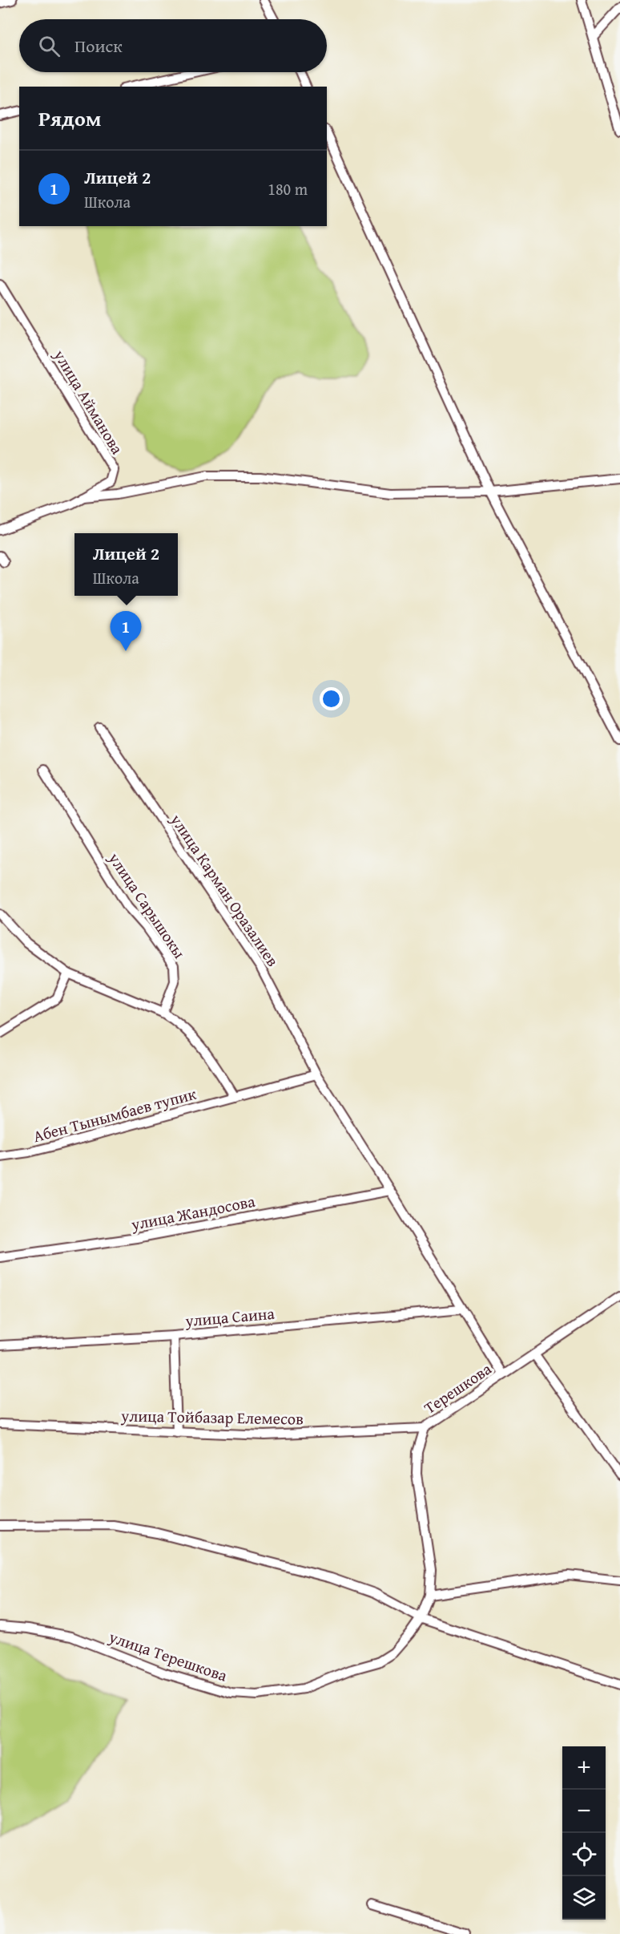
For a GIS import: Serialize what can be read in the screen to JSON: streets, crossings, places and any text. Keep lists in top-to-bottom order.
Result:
{
  "streets": {
    "street": [
      "улица Айманова",
      "улица Карман Оразалиев",
      "улица Сарышокы",
      "Абен Тынымбаев тупик",
      "улица Жандосова",
      "улица Саина",
      "Терешкова",
      "улица Тойбазар Елемесов",
      "улица Терешкова"
    ]
  },
  "crossings": [
    ["улица Карман Оразалиев", "Абен Тынымбаев тупик"],
    ["улица Карман Оразалиев", "улица Жандосова"],
    ["улица Карман Оразалиев", "улица Саина"],
    ["улица Карман Оразалиев", "Терешкова"],
    ["Терешкова", "улица Тойбазар Елемесов"],
    ["Терешкова", "улица Терешкова"]
  ],
  "page": {
    "search": "Поиск",
    "heading": "Рядом",
    "list": [
      {
        "mark": "1",
        "name": "Лицей 2",
        "note": "Школа",
        "value": "180 m"
      }
    ],
    "popup": ["Лицей 2", "Школа"],
    "pins": "1",
    "map_buttons": ["+", "−"]
  }
}
